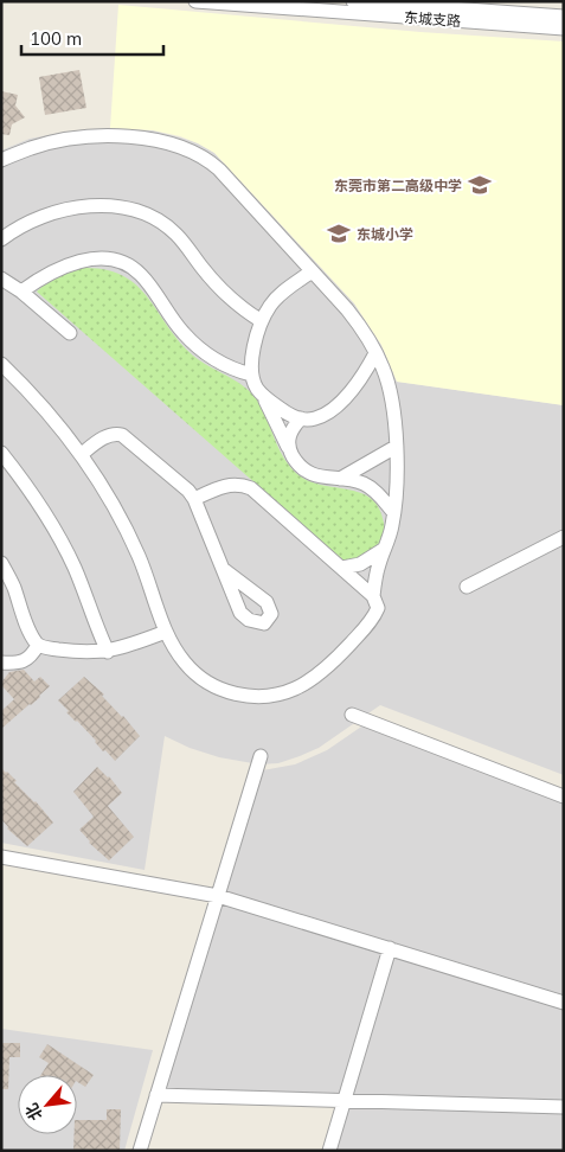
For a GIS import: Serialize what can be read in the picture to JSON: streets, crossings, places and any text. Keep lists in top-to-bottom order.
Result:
{
  "streets": {
    "street": ["东城支路"]
  },
  "places": {
    "school or university": ["东莞市第二高级中学", "东城小学"]
  },
  "scale_bar": "100 m",
  "north": "bottom left"
}
